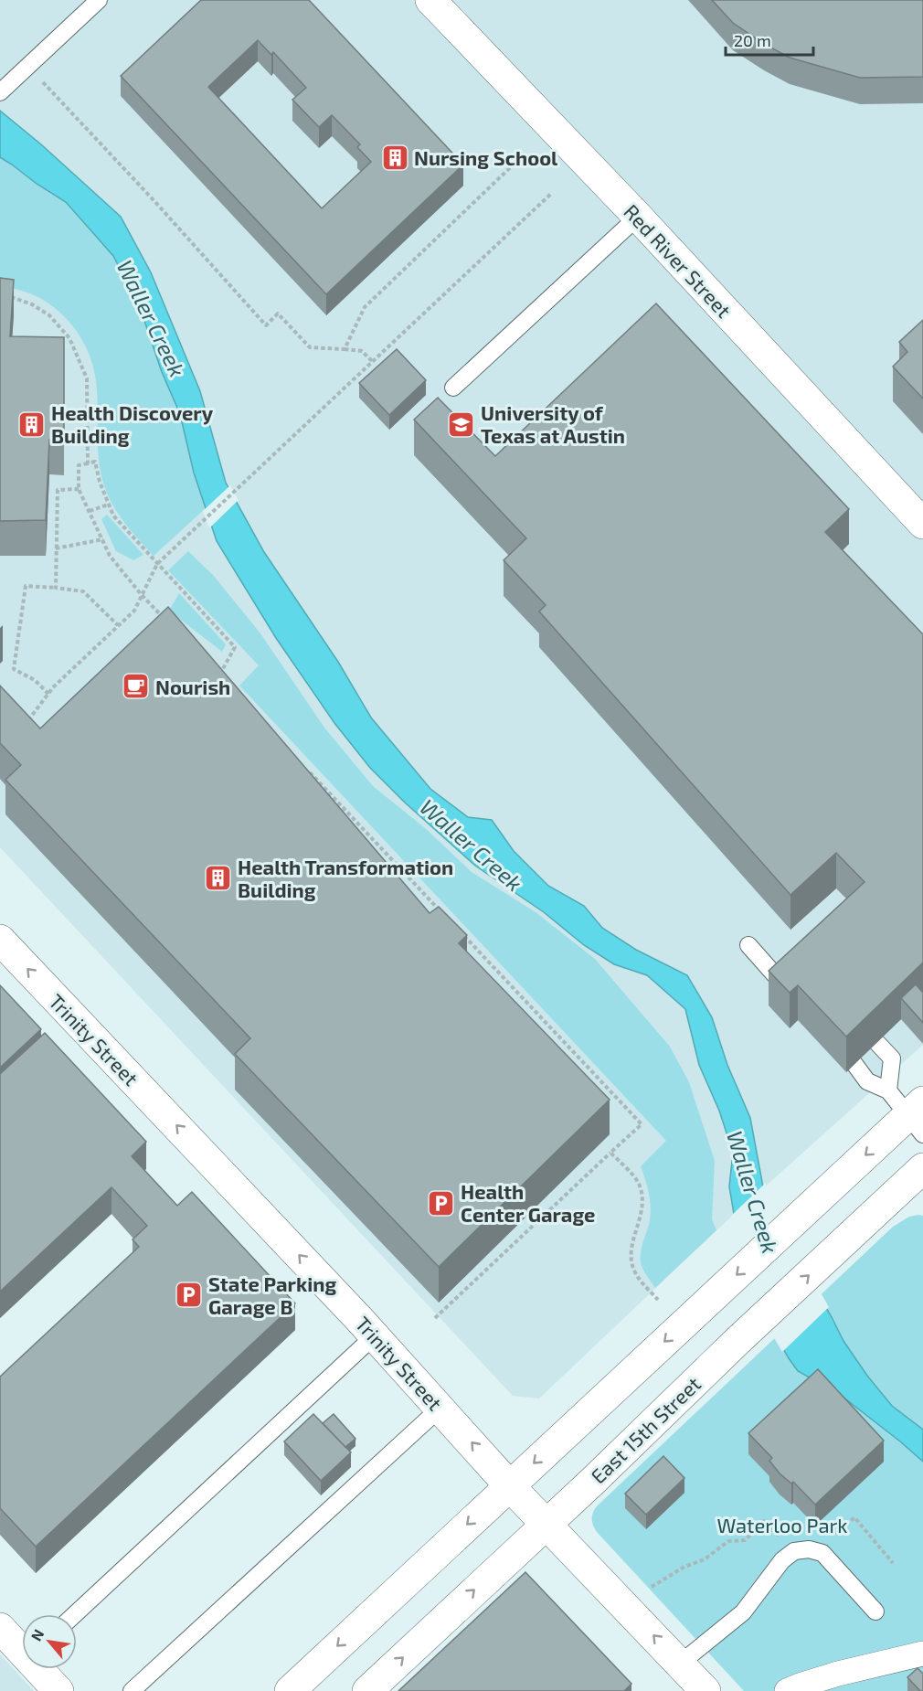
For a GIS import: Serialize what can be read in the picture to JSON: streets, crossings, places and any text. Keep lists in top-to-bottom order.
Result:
{
  "streets": {
    "main road": ["Red River Street", "Trinity Street", "East 15th Street"]
  },
  "crossings": [
    ["Trinity Street", "East 15th Street"]
  ],
  "one_way": ["Trinity Street"],
  "water": ["Waller Creek"],
  "parks": ["Waterloo Park"],
  "places": {
    "building": ["Nursing School", "Health Discovery Building", "Health Transformation Building"],
    "school or university": ["University of Texas at Austin"],
    "cafe": ["Nourish"],
    "parking": ["Health Center Garage", "State Parking Garage B"]
  },
  "scale_bar": "20 m",
  "north": "top left"
}
